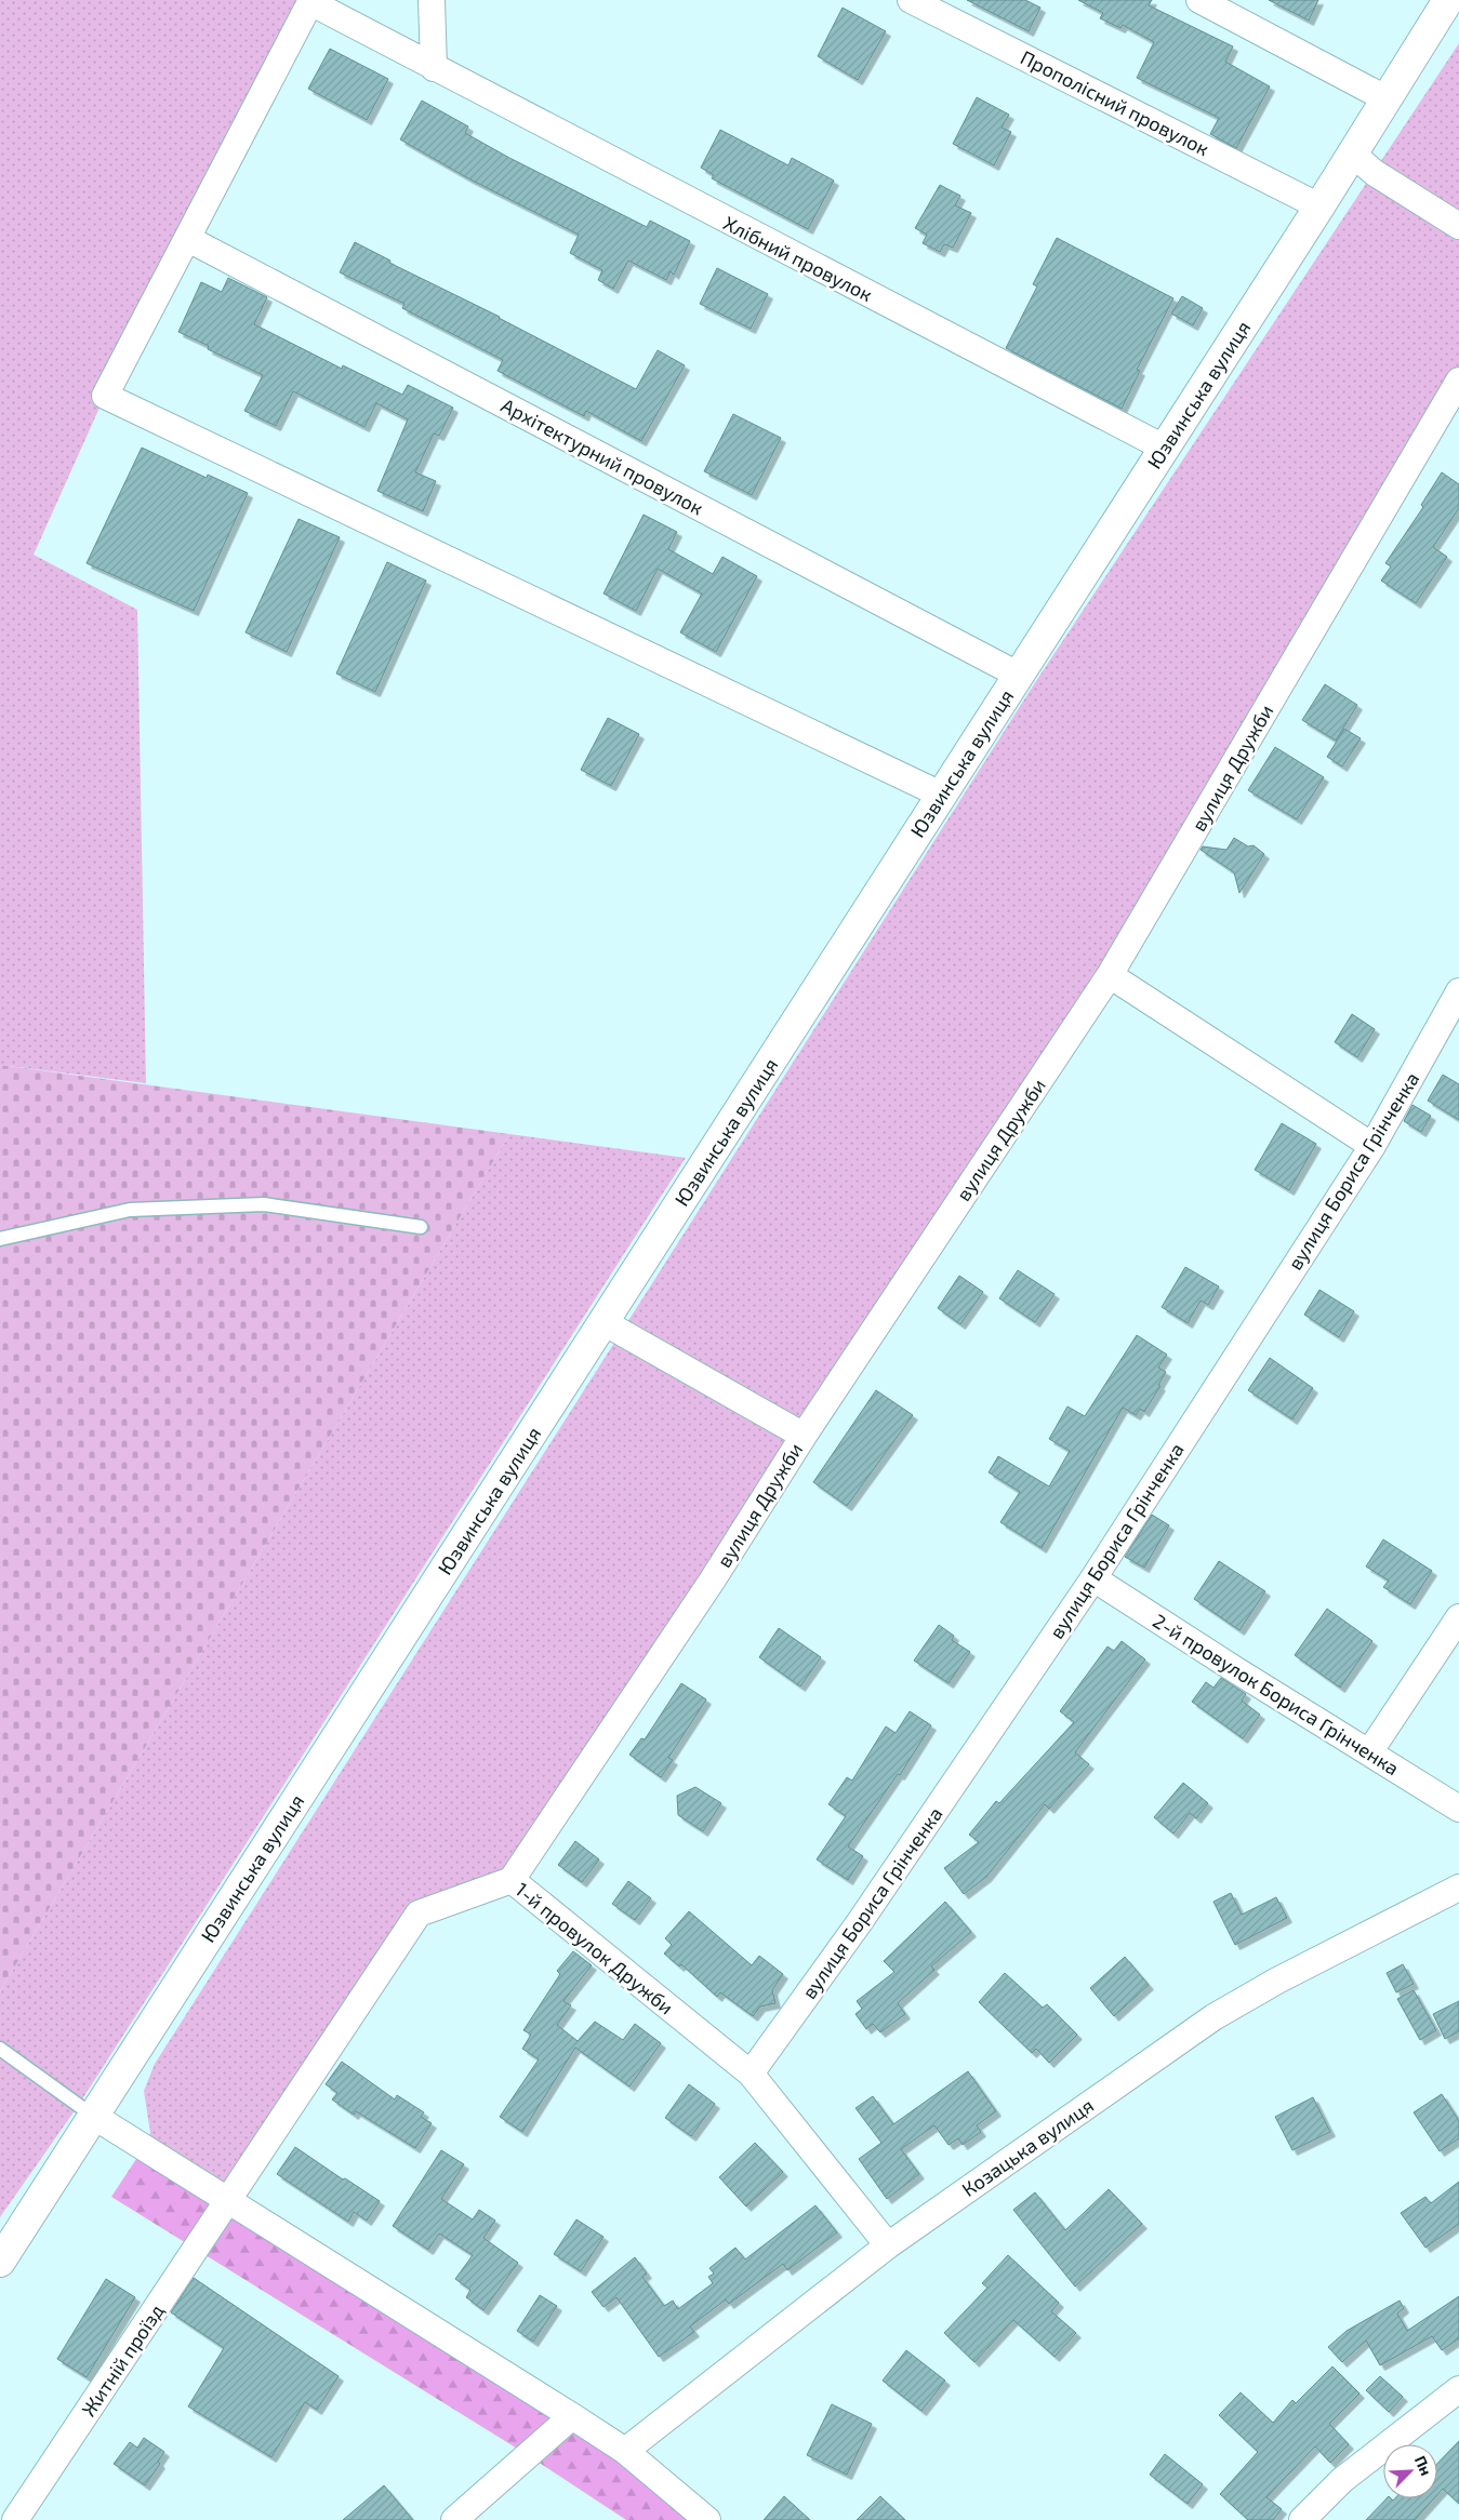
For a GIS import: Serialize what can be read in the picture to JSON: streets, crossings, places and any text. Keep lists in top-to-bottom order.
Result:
{
  "streets": {
    "main road": ["Юзвинська вулиця"],
    "street": [
      "Прополісний провулок",
      "Хлібний провулок",
      "Архітектурний провулок",
      "вулиця Дружби",
      "вулиця Бориса Грінченка",
      "2-й провулок Бориса Грінченка",
      "1-й провулок Дружби",
      "Козацька вулиця",
      "Житній проїзд"
    ]
  },
  "crossings": [
    ["Прополісний провулок", "Юзвинська вулиця"],
    ["Хлібний провулок", "Юзвинська вулиця"],
    ["Хлібний провулок", "Архітектурний провулок"],
    ["Юзвинська вулиця", "Архітектурний провулок"],
    ["вулиця Дружби", "1-й провулок Дружби"],
    ["вулиця Бориса Грінченка", "2-й провулок Бориса Грінченка"],
    ["вулиця Бориса Грінченка", "1-й провулок Дружби"],
    ["1-й провулок Дружби", "Козацька вулиця"],
    ["1-й провулок Дружби", "Житній проїзд"]
  ],
  "north": "top right"
}
